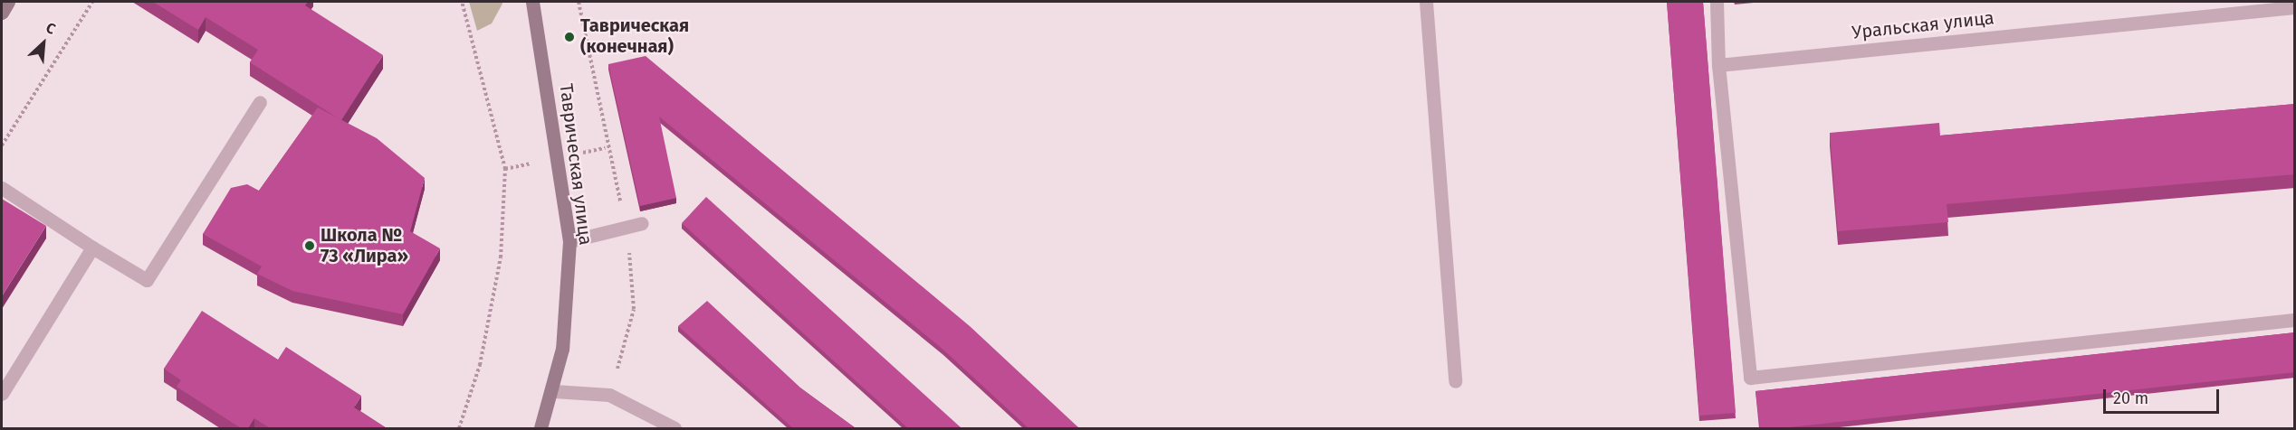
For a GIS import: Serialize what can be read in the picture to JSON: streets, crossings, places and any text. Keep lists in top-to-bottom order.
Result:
{
  "streets": {
    "street": ["Уральская улица", "Таврическая улица"]
  },
  "places": ["Таврическая (конечная)", "Школа № 73 «Лира»"],
  "scale_bar": "20 m",
  "north": "top right"
}
